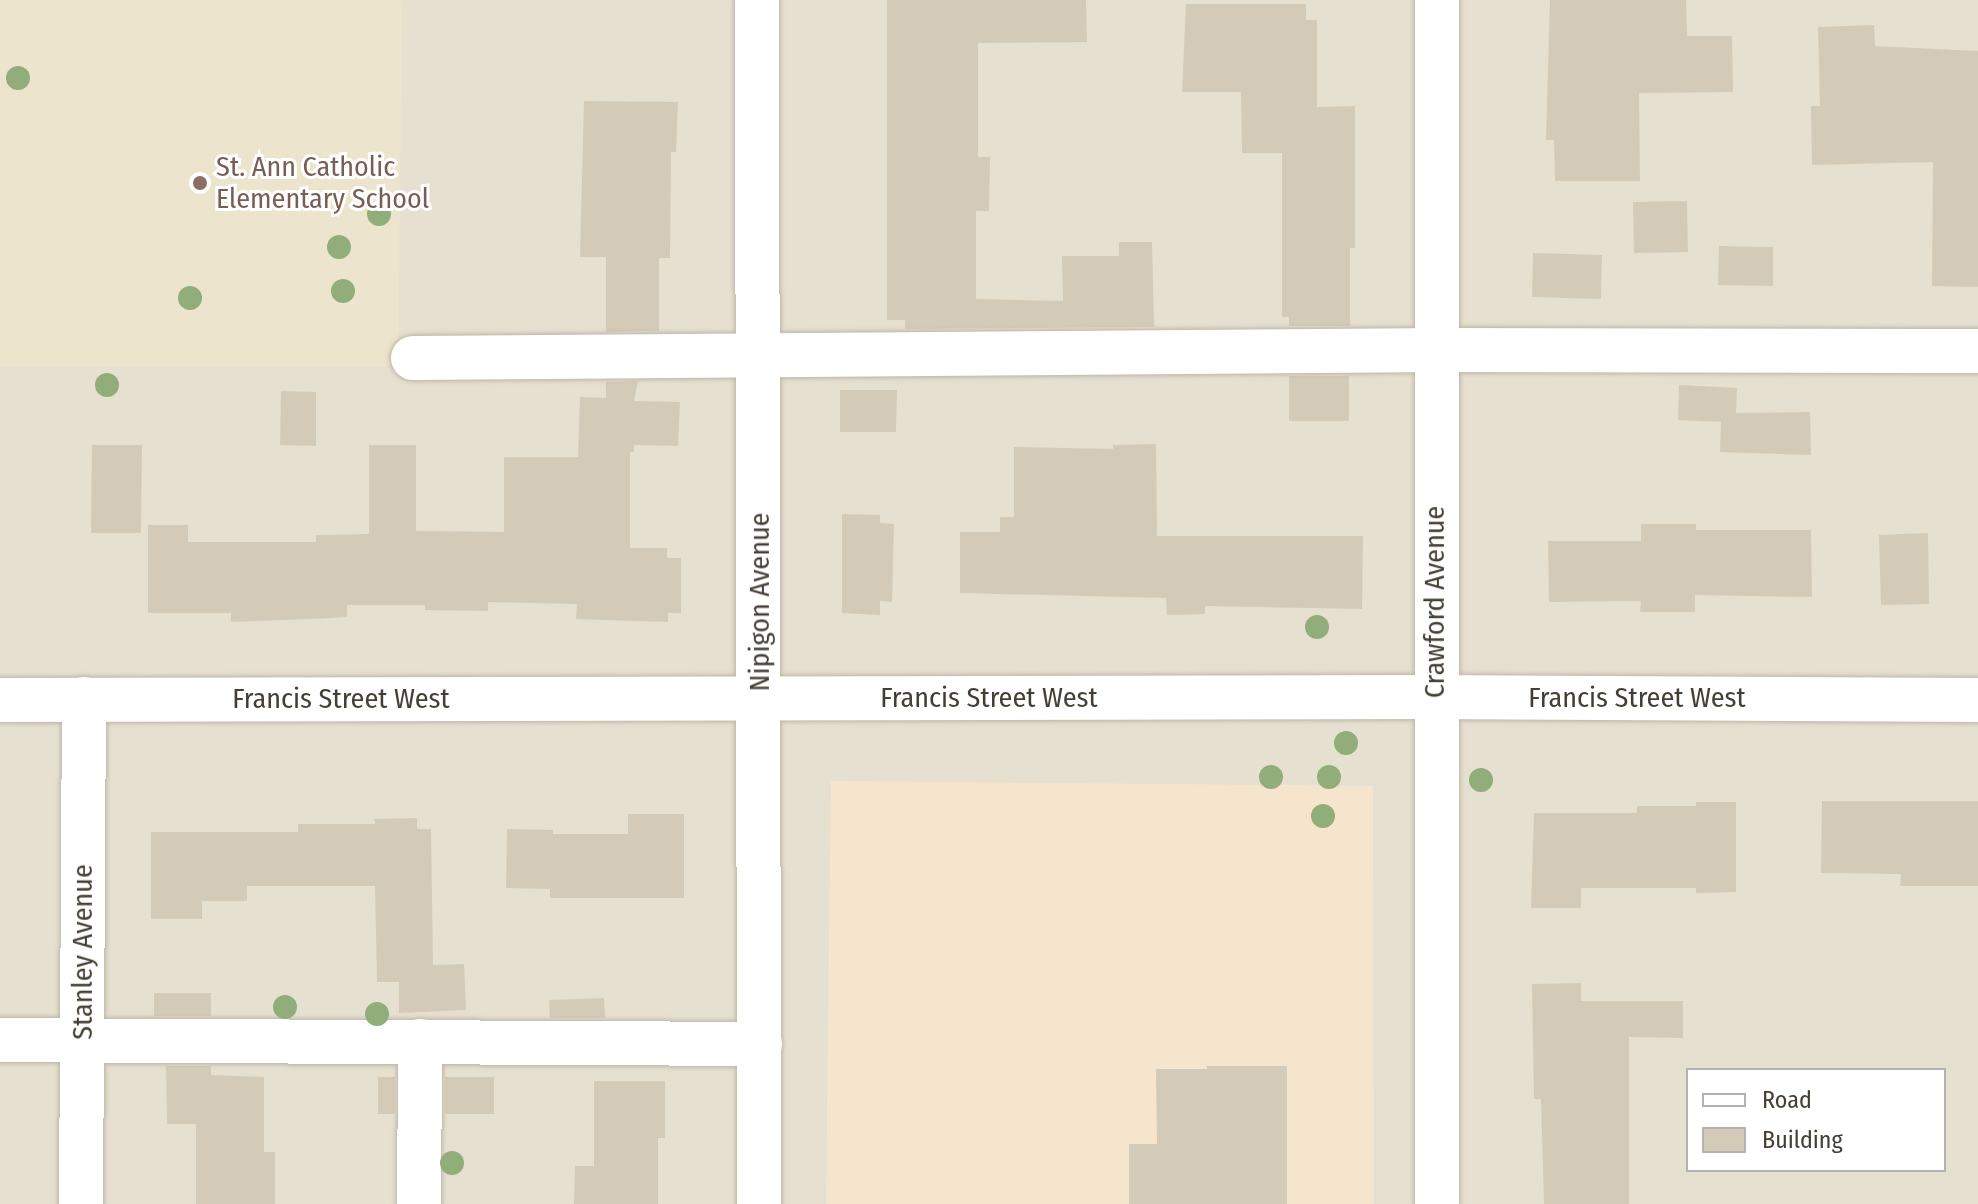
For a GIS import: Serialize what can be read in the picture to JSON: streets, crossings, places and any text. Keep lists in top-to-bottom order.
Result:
{
  "streets": {
    "street": [
      "Nipigon Avenue",
      "Crawford Avenue",
      "Francis Street West",
      "Stanley Avenue"
    ]
  },
  "crossings": [
    ["Nipigon Avenue", "Francis Street West"],
    ["Crawford Avenue", "Francis Street West"],
    ["Francis Street West", "Stanley Avenue"]
  ],
  "places": ["St. Ann Catholic Elementary School"],
  "legend": ["Road", "Building"]
}
